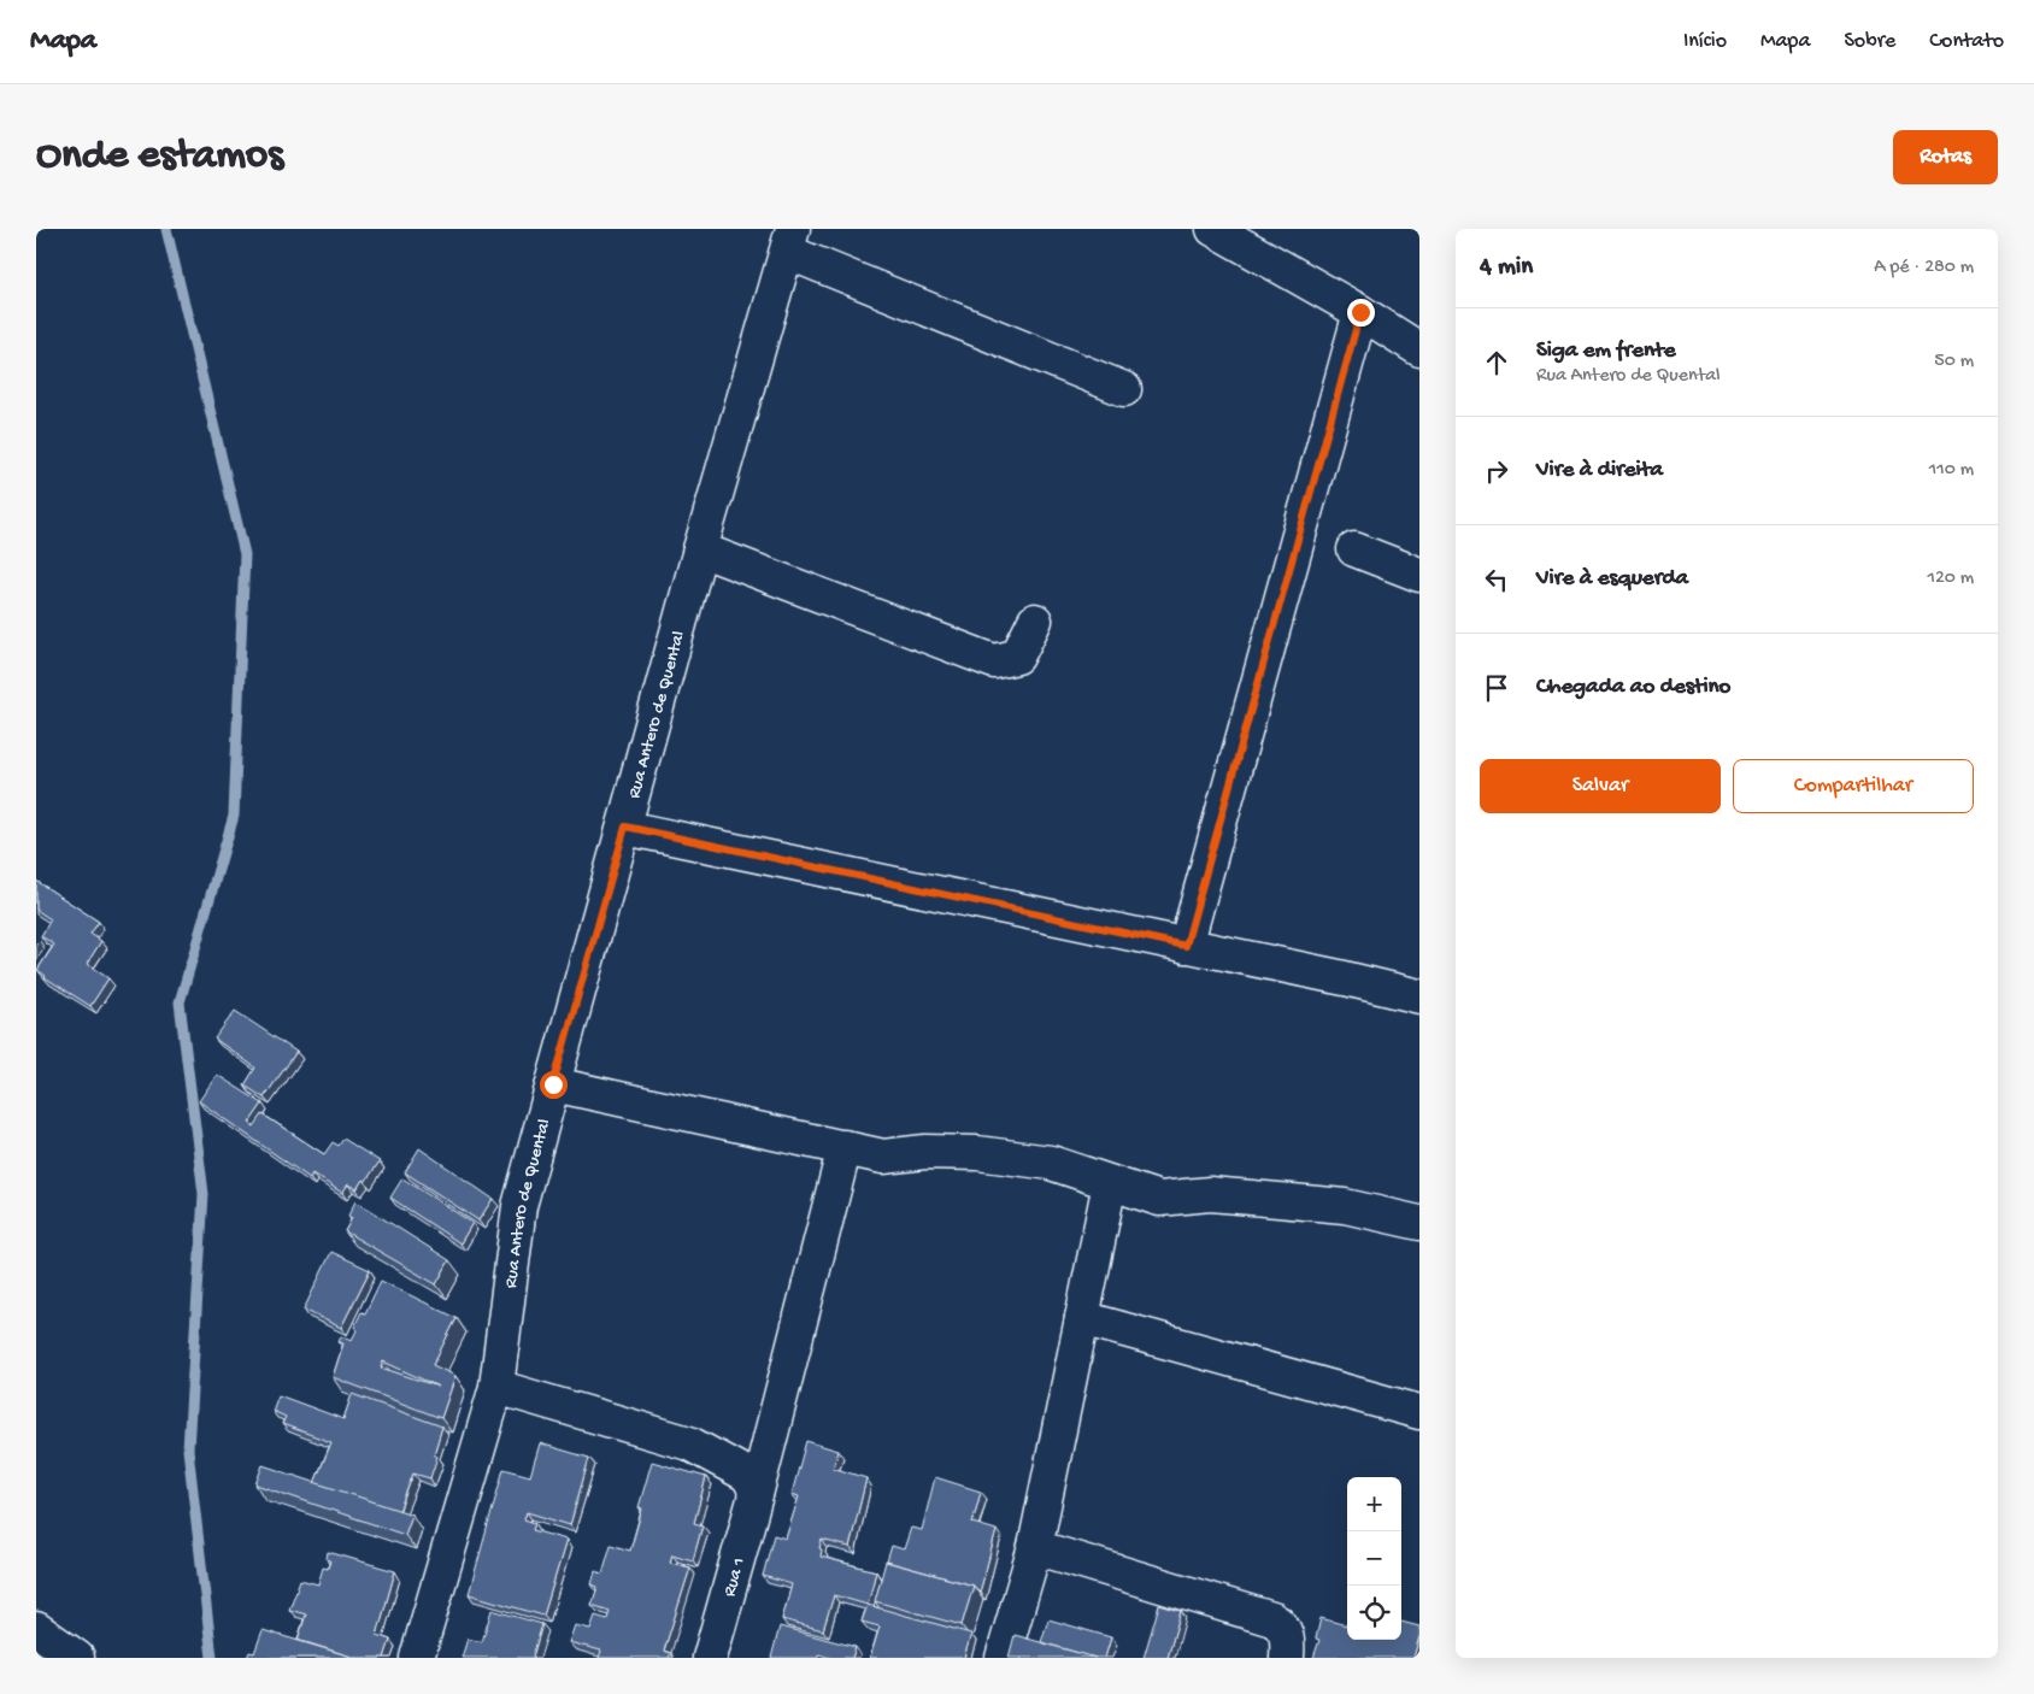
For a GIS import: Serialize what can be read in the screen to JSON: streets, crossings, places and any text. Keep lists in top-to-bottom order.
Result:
{
  "streets": {
    "street": ["Rua Antero de Quental", "Rua 1"]
  },
  "page": {
    "header": "Mapa",
    "nav": [
      "Início",
      "Mapa",
      "Sobre",
      "Contato"
    ],
    "buttons": [
      "Rotas",
      ["Salvar", "Compartilhar"]
    ],
    "title": "Onde estamos",
    "heading": ["4 min", "A pé · 280 m"],
    "list": [
      ["Siga em frente", "Rua Antero de Quental", "50 m"],
      ["Vire à direita", "110 m"],
      ["Vire à esquerda", "120 m"],
      "Chegada ao destino"
    ],
    "map_buttons": ["+", "−"]
  }
}
